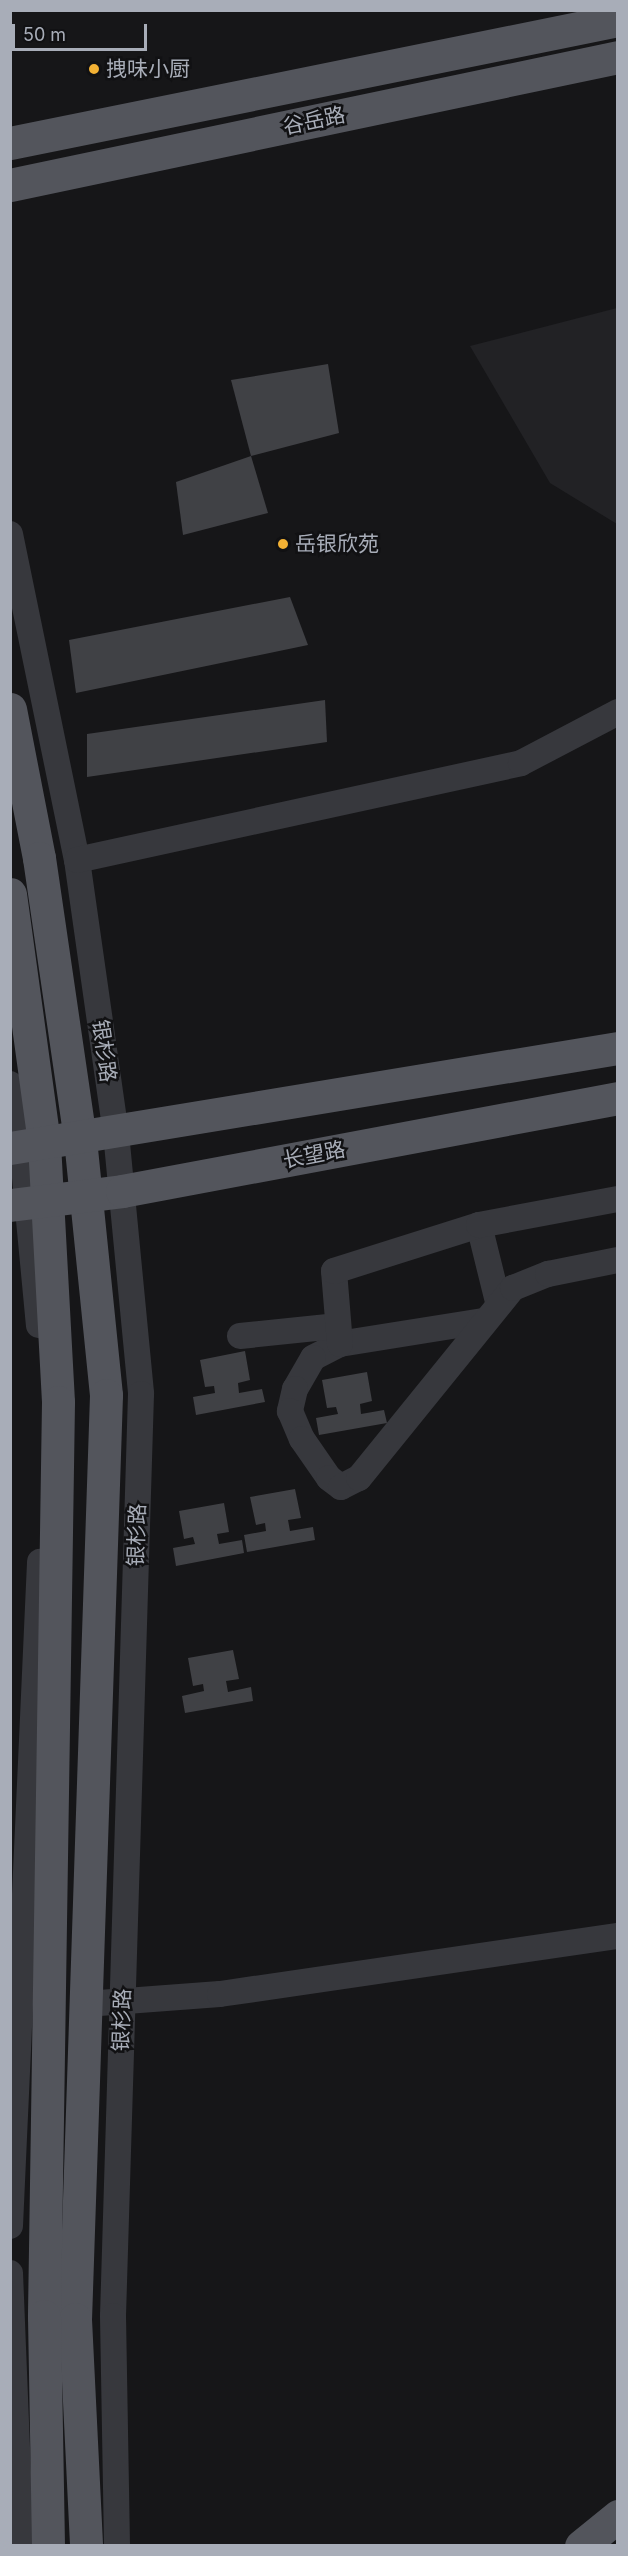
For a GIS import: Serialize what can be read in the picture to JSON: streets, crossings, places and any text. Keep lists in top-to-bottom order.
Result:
{
  "streets": {
    "main road": ["谷岳路", "银杉路", "长望路"]
  },
  "crossings": [
    ["银杉路", "长望路"]
  ],
  "places": ["拽味小厨", "岳银欣苑"],
  "scale_bar": "50 m"
}
